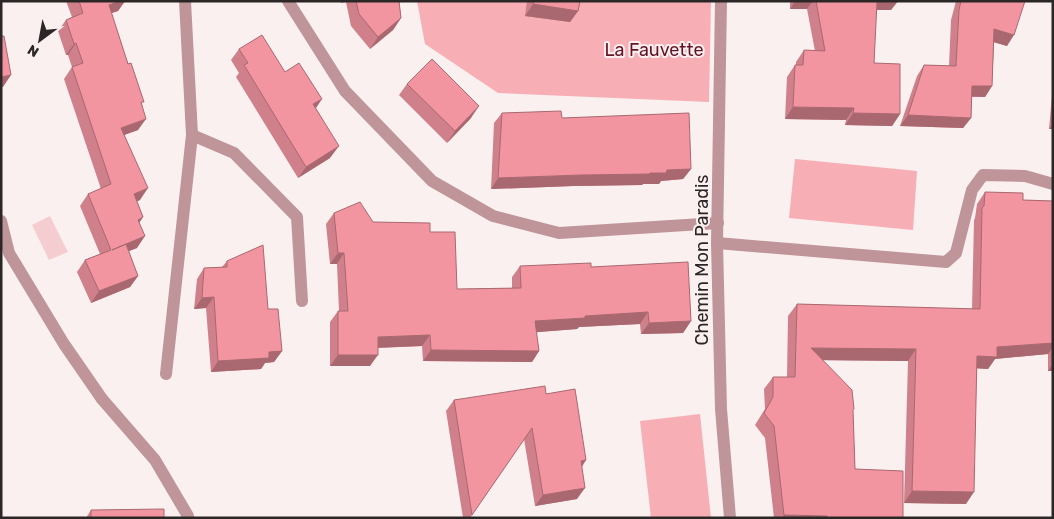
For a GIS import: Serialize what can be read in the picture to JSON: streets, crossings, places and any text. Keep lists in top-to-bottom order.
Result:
{
  "streets": {
    "street": ["Chemin Mon Paradis"]
  },
  "parks": ["La Fauvette"],
  "north": "bottom left"
}
